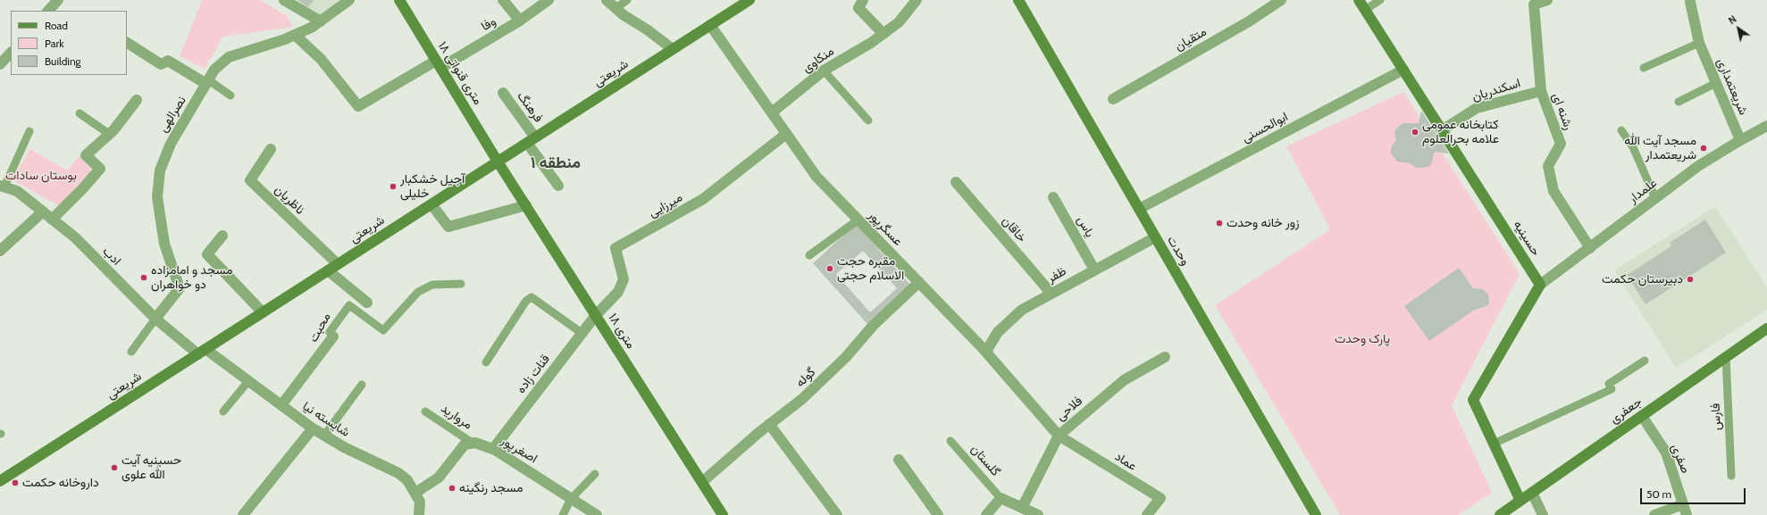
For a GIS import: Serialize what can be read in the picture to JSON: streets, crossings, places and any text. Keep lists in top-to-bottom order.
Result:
{
  "streets": {
    "street": [
      "وفا",
      "متقیان",
      "منکاوی",
      "۱۸ متری قنواتی",
      "شریعتی",
      "شریعتمداری",
      "اسکندریان",
      "فرهنگ",
      "رشنه ای",
      "نصرالهی",
      "ابوالحسنی",
      "علمدار",
      "ناظریان",
      "میرزایی",
      "یاس",
      "عسگرپور",
      "خاقان",
      "حسینیه",
      "وحدت",
      "ادب",
      "ظفر",
      "محبت",
      "۱۸ متری",
      "قنات زاده",
      "گوله",
      "فلاحی",
      "جعفری",
      "شایسته نیا",
      "اصغرپور",
      "صفری",
      "عماد"
    ],
    "lane": ["مروارید", "فارس", "گلستان"]
  },
  "crossings": [
    ["وفا", "۱۸ متری قنواتی"],
    ["وفا", "نصرالهی"],
    ["منکاوی", "عسگرپور"],
    ["۱۸ متری قنواتی", "شریعتی"],
    ["۱۸ متری قنواتی", "۱۸ متری"],
    ["شریعتی", "فرهنگ"],
    ["شریعتی", "ناظریان"],
    ["شریعتی", "عسگرپور"],
    ["شریعتی", "ادب"],
    ["شریعتی", "۱۸ متری"],
    ["شریعتی", "شایسته نیا"],
    ["شریعتمداری", "علمدار"],
    ["اسکندریان", "رشنه ای"],
    ["اسکندریان", "حسینیه"],
    ["رشنه ای", "علمدار"],
    ["نصرالهی", "ادب"],
    ["ابوالحسنی", "حسینیه"],
    ["ابوالحسنی", "وحدت"],
    ["علمدار", "حسینیه"],
    ["میرزایی", "عسگرپور"],
    ["میرزایی", "۱۸ متری"],
    ["میرزایی", "قنات زاده"],
    ["یاس", "ظفر"],
    ["عسگرپور", "ظفر"],
    ["عسگرپور", "گوله"],
    ["عسگرپور", "فلاحی"],
    ["عسگرپور", "عماد"],
    ["خاقان", "ظفر"],
    ["وحدت", "ظفر"],
    ["ادب", "شایسته نیا"],
    ["محبت", "شایسته نیا"],
    ["۱۸ متری", "قنات زاده"],
    ["۱۸ متری", "گوله"],
    ["قنات زاده", "اصغرپور"],
    ["فلاحی", "عماد"],
    ["جعفری", "فارس"],
    ["جعفری", "صفری"],
    ["مروارید", "اصغرپور"]
  ],
  "districts": ["منطقه ۱"],
  "parks": ["بوستان سادات", "پارک وحدت"],
  "places": [
    "کتابخانه عمومی علامه بحرالعلوم",
    "مسجد آیت الله شریعتمدار",
    "آجیل خشکبار خلیلی",
    "زور خانه وحدت",
    "مقبره حجت الاسلام حجتی",
    "مسجد و امامزاده دو خواهران",
    "دبیرستان حکمت",
    "حسینیه آیت الله علوی",
    "داروخانه حکمت",
    "مسجد رنگینه"
  ],
  "legend": ["Road", "Park", "Building"],
  "scale_bar": "50 m",
  "north": "top left"
}
